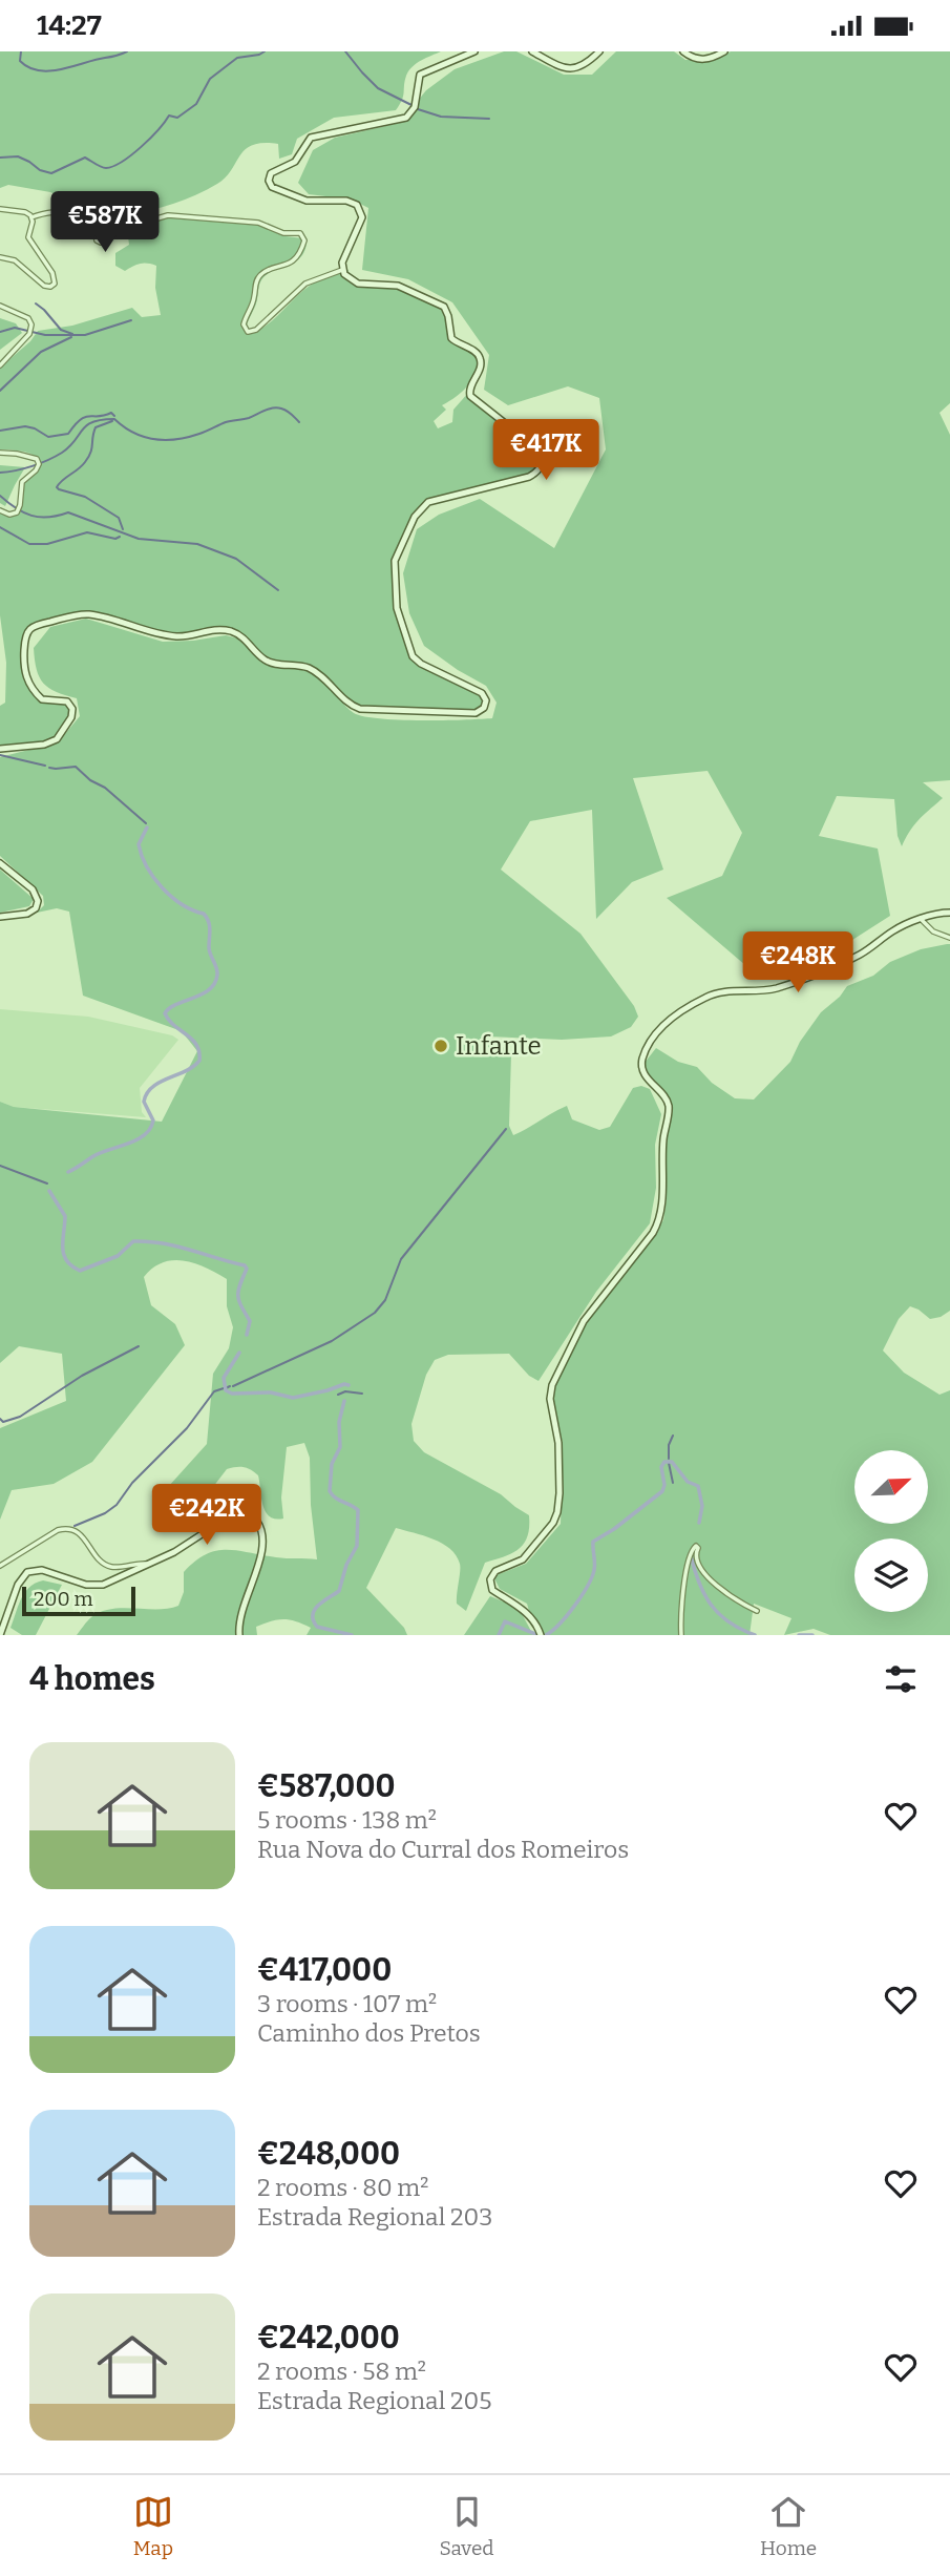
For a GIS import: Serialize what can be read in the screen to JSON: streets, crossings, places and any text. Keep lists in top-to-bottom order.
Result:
{
  "places": ["Infante"],
  "scale_bar": "200 m",
  "north": "top right",
  "page": {
    "status": "14:27",
    "price": [
      "€587K",
      "€417K",
      "€248K",
      "€242K"
    ],
    "scale": "200 m",
    "heading": "4 homes",
    "list": [
      {
        "name": "€587,000",
        "note": "5 rooms · 138 m² · Rua Nova do Curral dos Romeiros"
      },
      {
        "name": "€417,000",
        "note": "3 rooms · 107 m² · Caminho dos Pretos"
      },
      {
        "name": "€248,000",
        "note": "2 rooms · 80 m² · Estrada Regional 203"
      },
      {
        "name": "€242,000",
        "note": "2 rooms · 58 m² · Estrada Regional 205"
      }
    ],
    "tabs": ["Map", "Saved", "Home"]
  }
}
